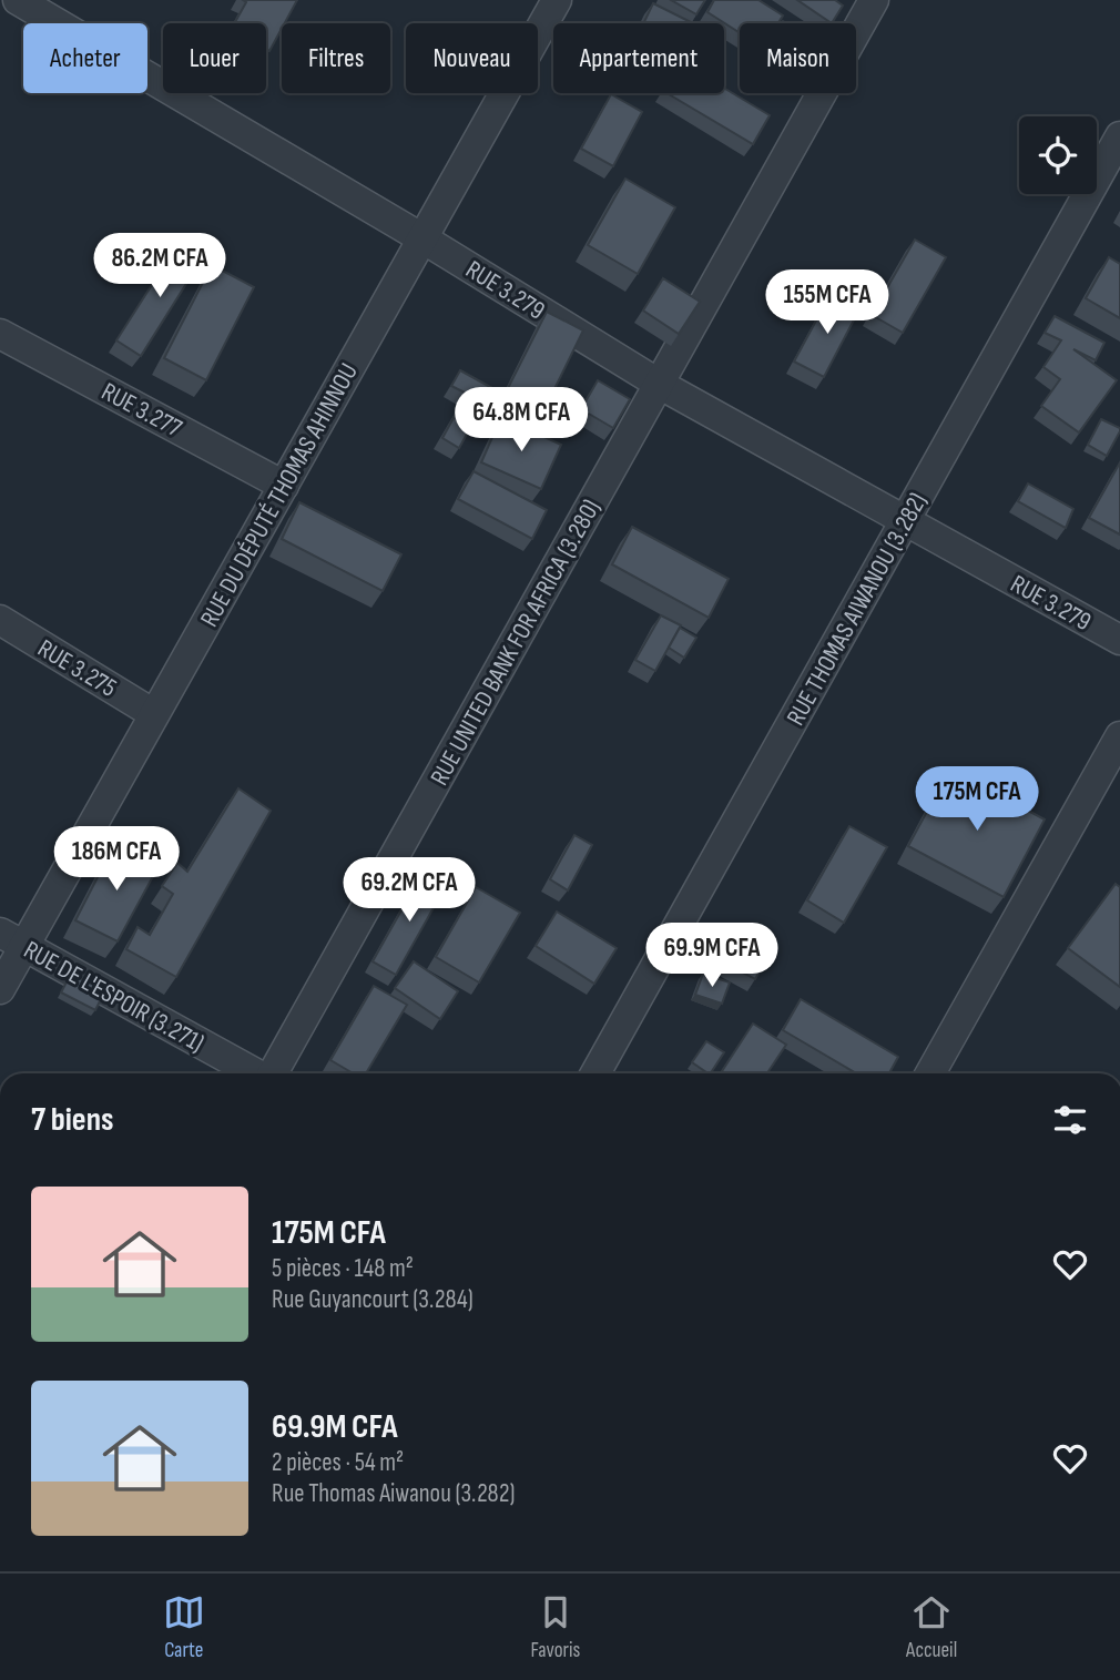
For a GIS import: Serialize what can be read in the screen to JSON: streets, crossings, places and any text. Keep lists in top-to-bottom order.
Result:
{
  "streets": {
    "street": [
      "RUE 3.279",
      "RUE 3.277",
      "RUE DU DÉPUTÉ THOMAS AHINNOU",
      "RUE THOMAS AIWANOU (3.282)",
      "RUE UNITED BANK FOR AFRICA (3.280)",
      "RUE 3.275",
      "RUE DE L'ESPOIR (3.271)"
    ]
  },
  "crossings": [
    ["RUE 3.279", "RUE DU DÉPUTÉ THOMAS AHINNOU"],
    ["RUE 3.279", "RUE THOMAS AIWANOU (3.282)"],
    ["RUE 3.279", "RUE UNITED BANK FOR AFRICA (3.280)"],
    ["RUE 3.277", "RUE DU DÉPUTÉ THOMAS AHINNOU"],
    ["RUE DU DÉPUTÉ THOMAS AHINNOU", "RUE 3.275"],
    ["RUE DU DÉPUTÉ THOMAS AHINNOU", "RUE DE L'ESPOIR (3.271)"]
  ],
  "page": {
    "chip": [
      "Acheter",
      "Louer",
      "Filtres",
      "Nouveau",
      "Appartement",
      "Maison"
    ],
    "price": [
      "86.2M CFA",
      "155M CFA",
      "64.8M CFA",
      "175M CFA",
      "186M CFA",
      "69.2M CFA",
      "69.9M CFA"
    ],
    "heading": "7 biens",
    "list": [
      {
        "name": "175M CFA",
        "note": "5 pièces · 148 m² · Rue Guyancourt (3.284)"
      },
      {
        "name": "69.9M CFA",
        "note": "2 pièces · 54 m² · Rue Thomas Aiwanou (3.282)"
      }
    ],
    "tabs": ["Carte", "Favoris", "Accueil"]
  }
}
